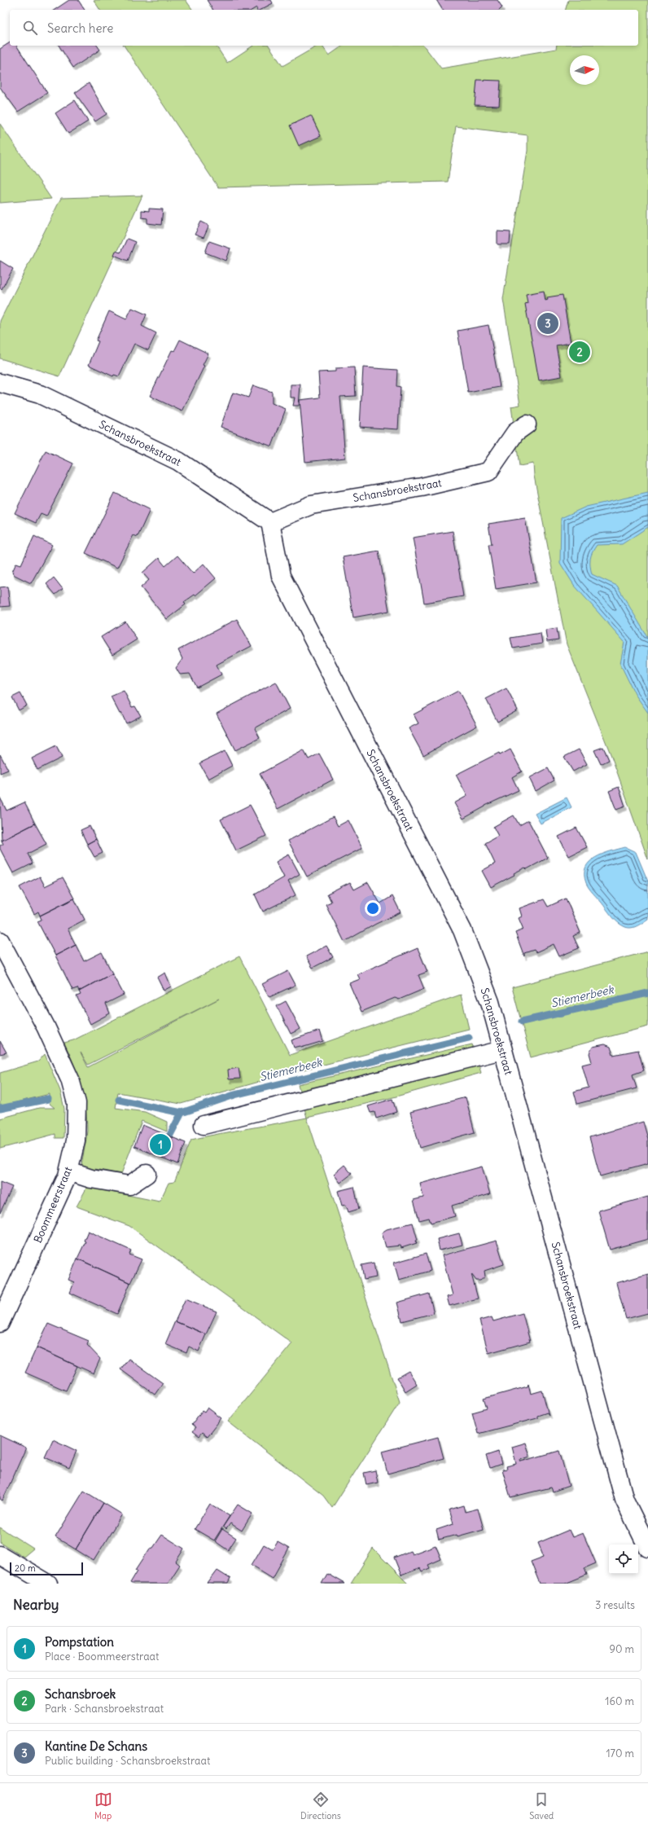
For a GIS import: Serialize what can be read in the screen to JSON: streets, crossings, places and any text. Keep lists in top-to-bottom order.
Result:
{
  "streets": {
    "street": ["Schansbroekstraat", "Boommeerstraat"]
  },
  "water": ["Stiemerbeek"],
  "scale_bar": "20 m",
  "north": "right",
  "page": {
    "search": "Search here",
    "pins": ["3", "2", "1"],
    "scale": "20 m",
    "heading": ["Nearby", "3 results"],
    "list": [
      {
        "mark": "1",
        "name": "Pompstation",
        "note": "Place · Boommeerstraat",
        "value": "90 m"
      },
      {
        "mark": "2",
        "name": "Schansbroek",
        "note": "Park · Schansbroekstraat",
        "value": "160 m"
      },
      {
        "mark": "3",
        "name": "Kantine De Schans",
        "note": "Public building · Schansbroekstraat",
        "value": "170 m"
      }
    ],
    "nav": ["Map", "Directions", "Saved"]
  }
}
